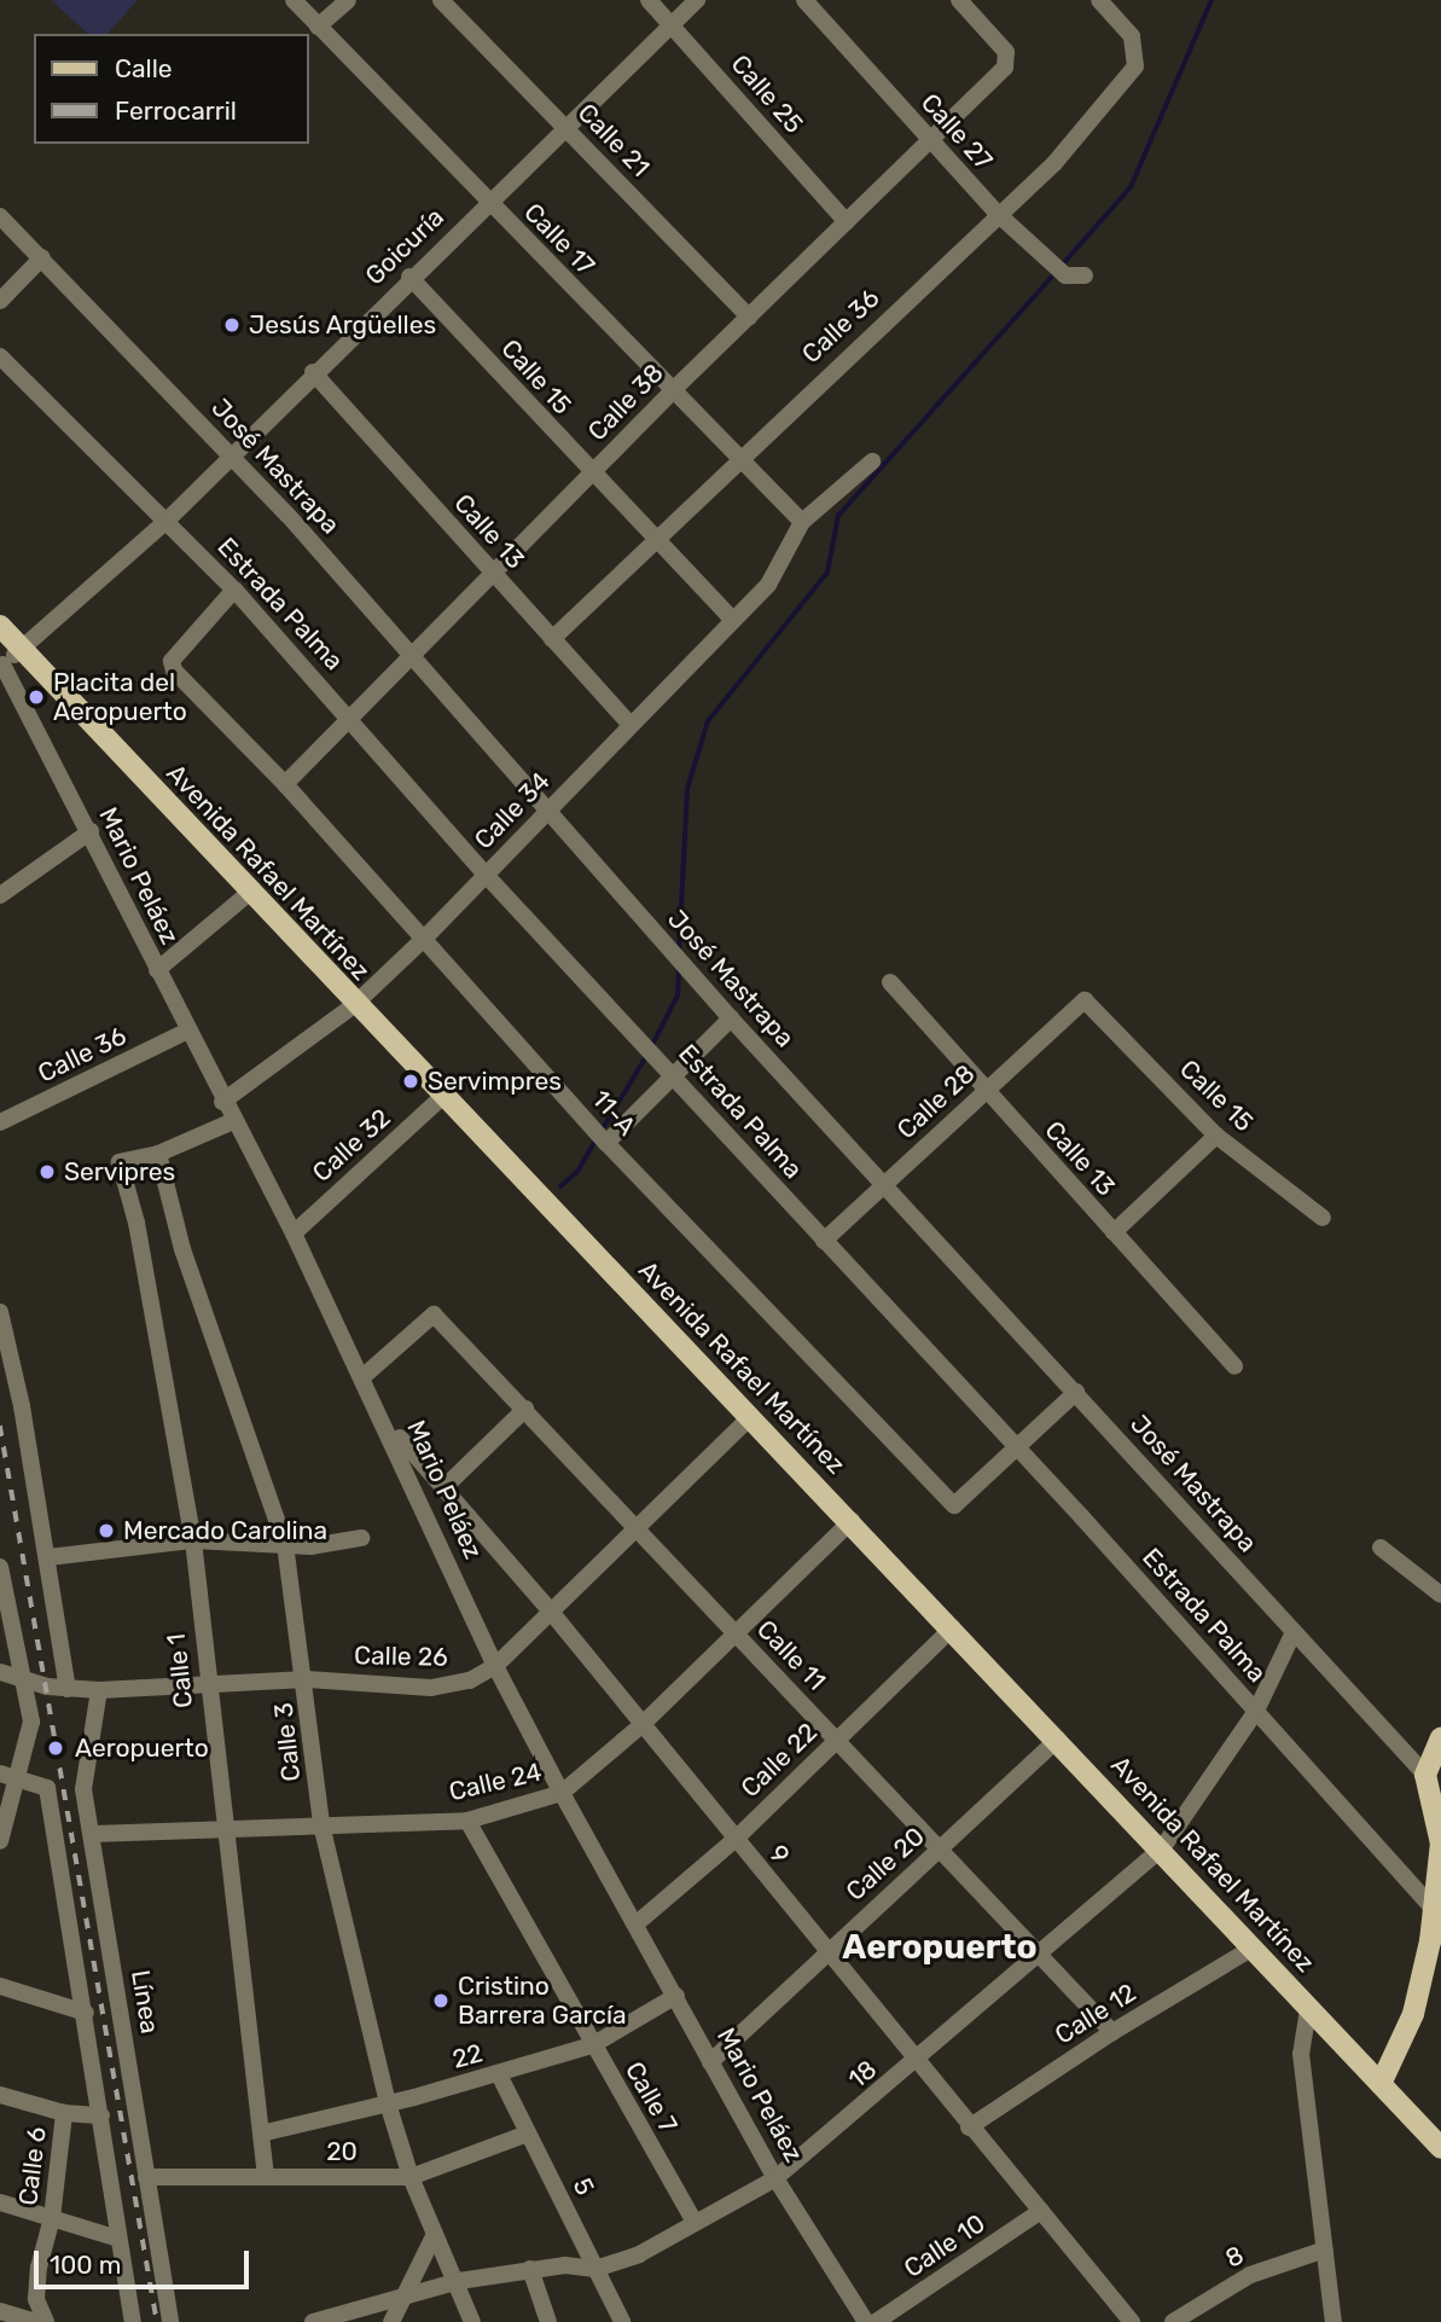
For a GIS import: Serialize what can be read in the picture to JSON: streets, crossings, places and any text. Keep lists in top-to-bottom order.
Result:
{
  "streets": {
    "main road": ["Avenida Rafael Martínez"],
    "street": [
      "Calle 25",
      "Calle 27",
      "Calle 21",
      "Calle 17",
      "Goicuría",
      "Calle 36",
      "Calle 15",
      "Calle 38",
      "José Mastrapa",
      "Calle 13",
      "Estrada Palma",
      "Calle 34",
      "Mario Peláez",
      "Calle 28",
      "11-A",
      "Calle 32",
      "Calle 11",
      "Calle 26",
      "Calle 1",
      "Calle 3",
      "Calle 22",
      "Calle 24",
      "9",
      "Calle 20",
      "Línea",
      "Calle 12",
      "22",
      "18",
      "Calle 7",
      "20",
      "Calle 6",
      "5",
      "Calle 10",
      "8"
    ]
  },
  "crossings": [
    ["Calle 25", "Goicuría"],
    ["Calle 25", "Calle 38"],
    ["Calle 27", "Calle 36"],
    ["Calle 27", "Calle 38"],
    ["Calle 21", "Goicuría"],
    ["Calle 21", "Calle 38"],
    ["Calle 17", "Goicuría"],
    ["Calle 17", "Calle 36"],
    ["Calle 17", "Calle 38"],
    ["Calle 17", "Calle 34"],
    ["Goicuría", "Calle 15"],
    ["Goicuría", "José Mastrapa"],
    ["Goicuría", "Calle 13"],
    ["Goicuría", "Estrada Palma"],
    ["Goicuría", "Avenida Rafael Martínez"],
    ["Goicuría", "Mario Peláez"],
    ["Calle 36", "Calle 15"],
    ["Calle 36", "Calle 13"],
    ["Calle 36", "Mario Peláez"],
    ["Calle 15", "Calle 38"],
    ["Calle 15", "Calle 34"],
    ["Calle 15", "Calle 28"],
    ["Calle 38", "José Mastrapa"],
    ["Calle 38", "Calle 13"],
    ["Calle 38", "Estrada Palma"],
    ["Calle 38", "11-A"],
    ["José Mastrapa", "Calle 34"],
    ["José Mastrapa", "Calle 28"],
    ["José Mastrapa", "18"],
    ["Calle 13", "Calle 34"],
    ["Calle 13", "Calle 28"],
    ["Estrada Palma", "Calle 34"],
    ["Estrada Palma", "Calle 28"],
    ["Estrada Palma", "11-A"],
    ["Estrada Palma", "18"],
    ["Calle 34", "Avenida Rafael Martínez"],
    ["Calle 34", "Mario Peláez"],
    ["Calle 34", "11-A"],
    ["Avenida Rafael Martínez", "Calle 32"],
    ["Avenida Rafael Martínez", "Calle 26"],
    ["Avenida Rafael Martínez", "Calle 22"],
    ["Avenida Rafael Martínez", "Calle 24"],
    ["Avenida Rafael Martínez", "Calle 20"],
    ["Avenida Rafael Martínez", "Calle 12"],
    ["Avenida Rafael Martínez", "18"],
    ["Mario Peláez", "Calle 32"],
    ["Mario Peláez", "Calle 11"],
    ["Mario Peláez", "Calle 26"],
    ["Mario Peláez", "Calle 22"],
    ["Mario Peláez", "Calle 24"],
    ["Mario Peláez", "9"],
    ["Mario Peláez", "Calle 20"],
    ["Mario Peláez", "22"],
    ["Mario Peláez", "18"],
    ["Calle 11", "Calle 26"],
    ["Calle 11", "Calle 22"],
    ["Calle 11", "Calle 24"],
    ["Calle 11", "Calle 20"],
    ["Calle 11", "Calle 12"],
    ["Calle 11", "18"],
    ["Calle 26", "Calle 1"],
    ["Calle 26", "Calle 3"],
    ["Calle 26", "9"],
    ["Calle 26", "Línea"],
    ["Calle 1", "Calle 3"],
    ["Calle 1", "Calle 24"],
    ["Calle 1", "22"],
    ["Calle 1", "20"],
    ["Calle 3", "Calle 24"],
    ["Calle 3", "22"],
    ["Calle 3", "18"],
    ["Calle 3", "20"],
    ["Calle 22", "9"],
    ["Calle 24", "9"],
    ["Calle 24", "Línea"],
    ["Calle 24", "Calle 7"],
    ["9", "Calle 20"],
    ["9", "Calle 12"],
    ["9", "18"],
    ["9", "Calle 10"],
    ["Línea", "20"],
    ["22", "Calle 7"],
    ["22", "5"],
    ["18", "Calle 7"],
    ["18", "5"],
    ["20", "5"]
  ],
  "districts": ["Aeropuerto"],
  "places": [
    "Jesús Argüelles",
    "Placita del Aeropuerto",
    "Servimpres",
    "Servipres",
    "Mercado Carolina",
    "Aeropuerto",
    "Cristino Barrera García"
  ],
  "legend": ["Calle", "Ferrocarril"],
  "scale_bar": "100 m"
}
